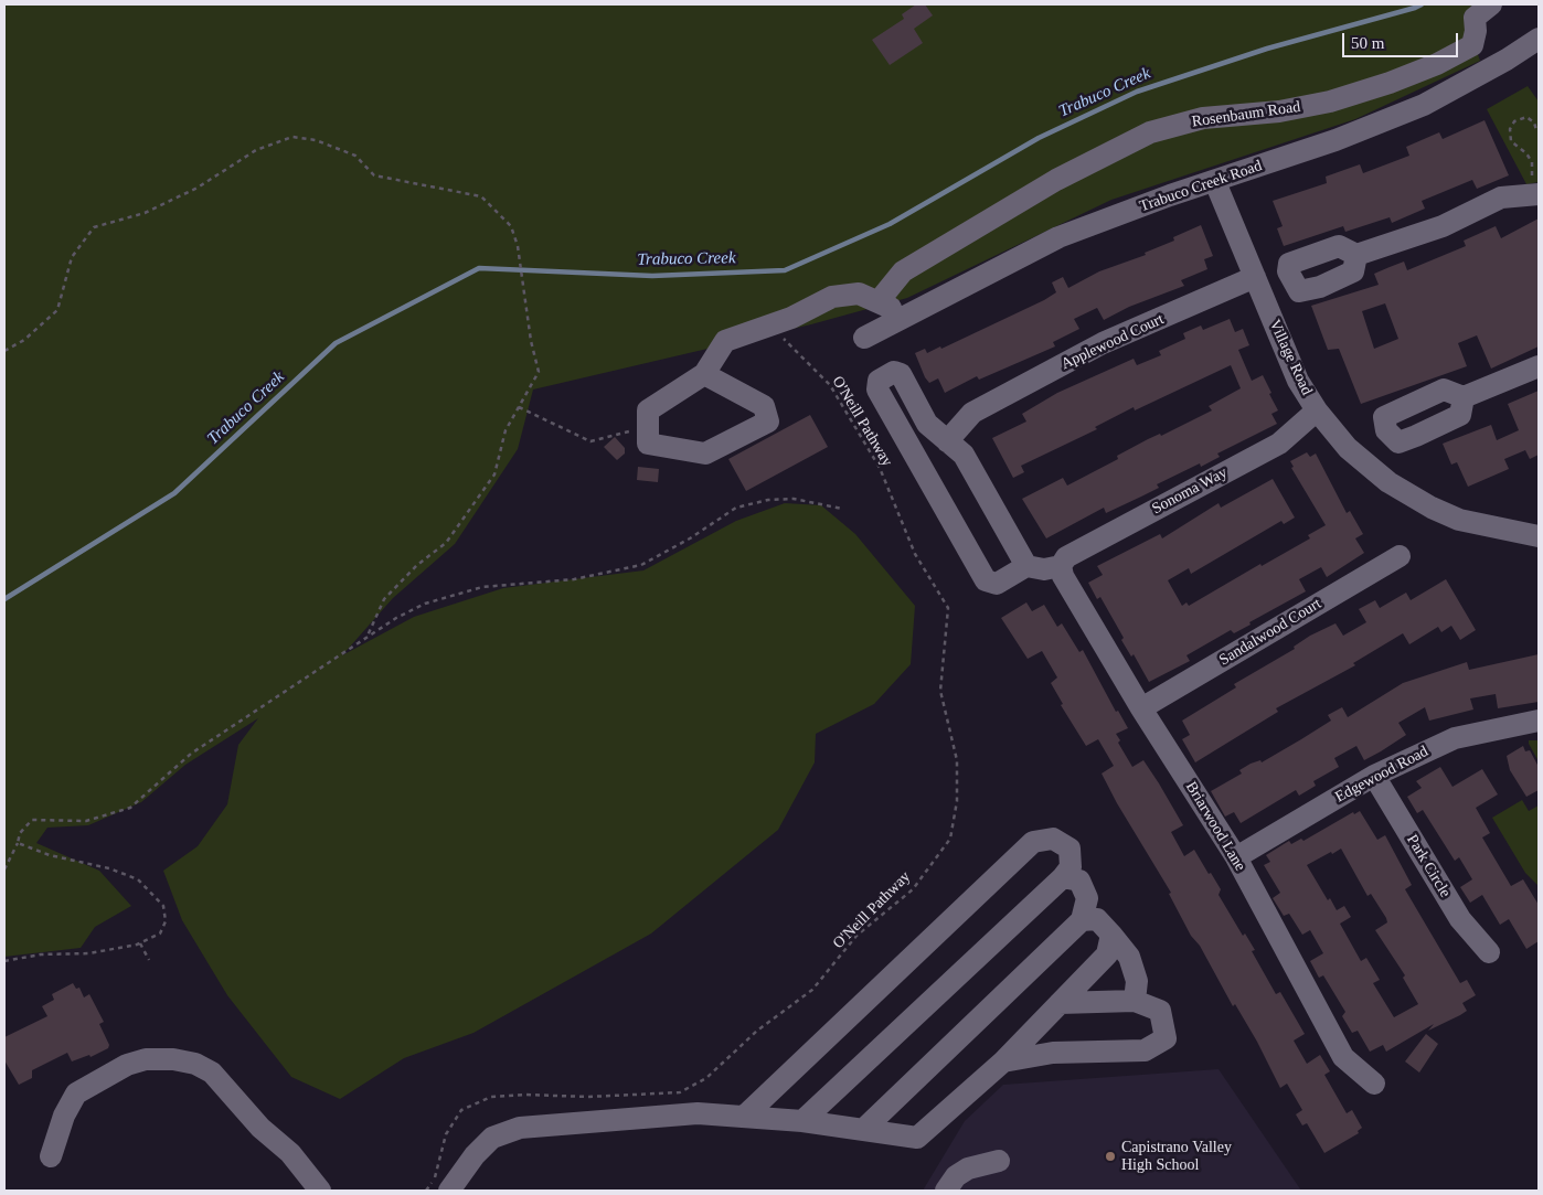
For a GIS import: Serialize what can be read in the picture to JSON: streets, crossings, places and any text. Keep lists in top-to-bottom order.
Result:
{
  "streets": {
    "street": [
      "Rosenbaum Road",
      "Trabuco Creek Road",
      "Applewood Court",
      "Village Road",
      "Sonoma Way",
      "Sandalwood Court",
      "Edgewood Road",
      "Briarwood Lane",
      "Park Circle"
    ],
    "path": ["O'Neill Pathway"]
  },
  "crossings": [
    ["Trabuco Creek Road", "Village Road"],
    ["Applewood Court", "Village Road"],
    ["Village Road", "Sonoma Way"],
    ["Sonoma Way", "Briarwood Lane"],
    ["Sandalwood Court", "Briarwood Lane"],
    ["Edgewood Road", "Briarwood Lane"],
    ["Edgewood Road", "Park Circle"]
  ],
  "water": ["Trabuco Creek"],
  "places": ["Capistrano Valley High School"],
  "scale_bar": "50 m"
}
